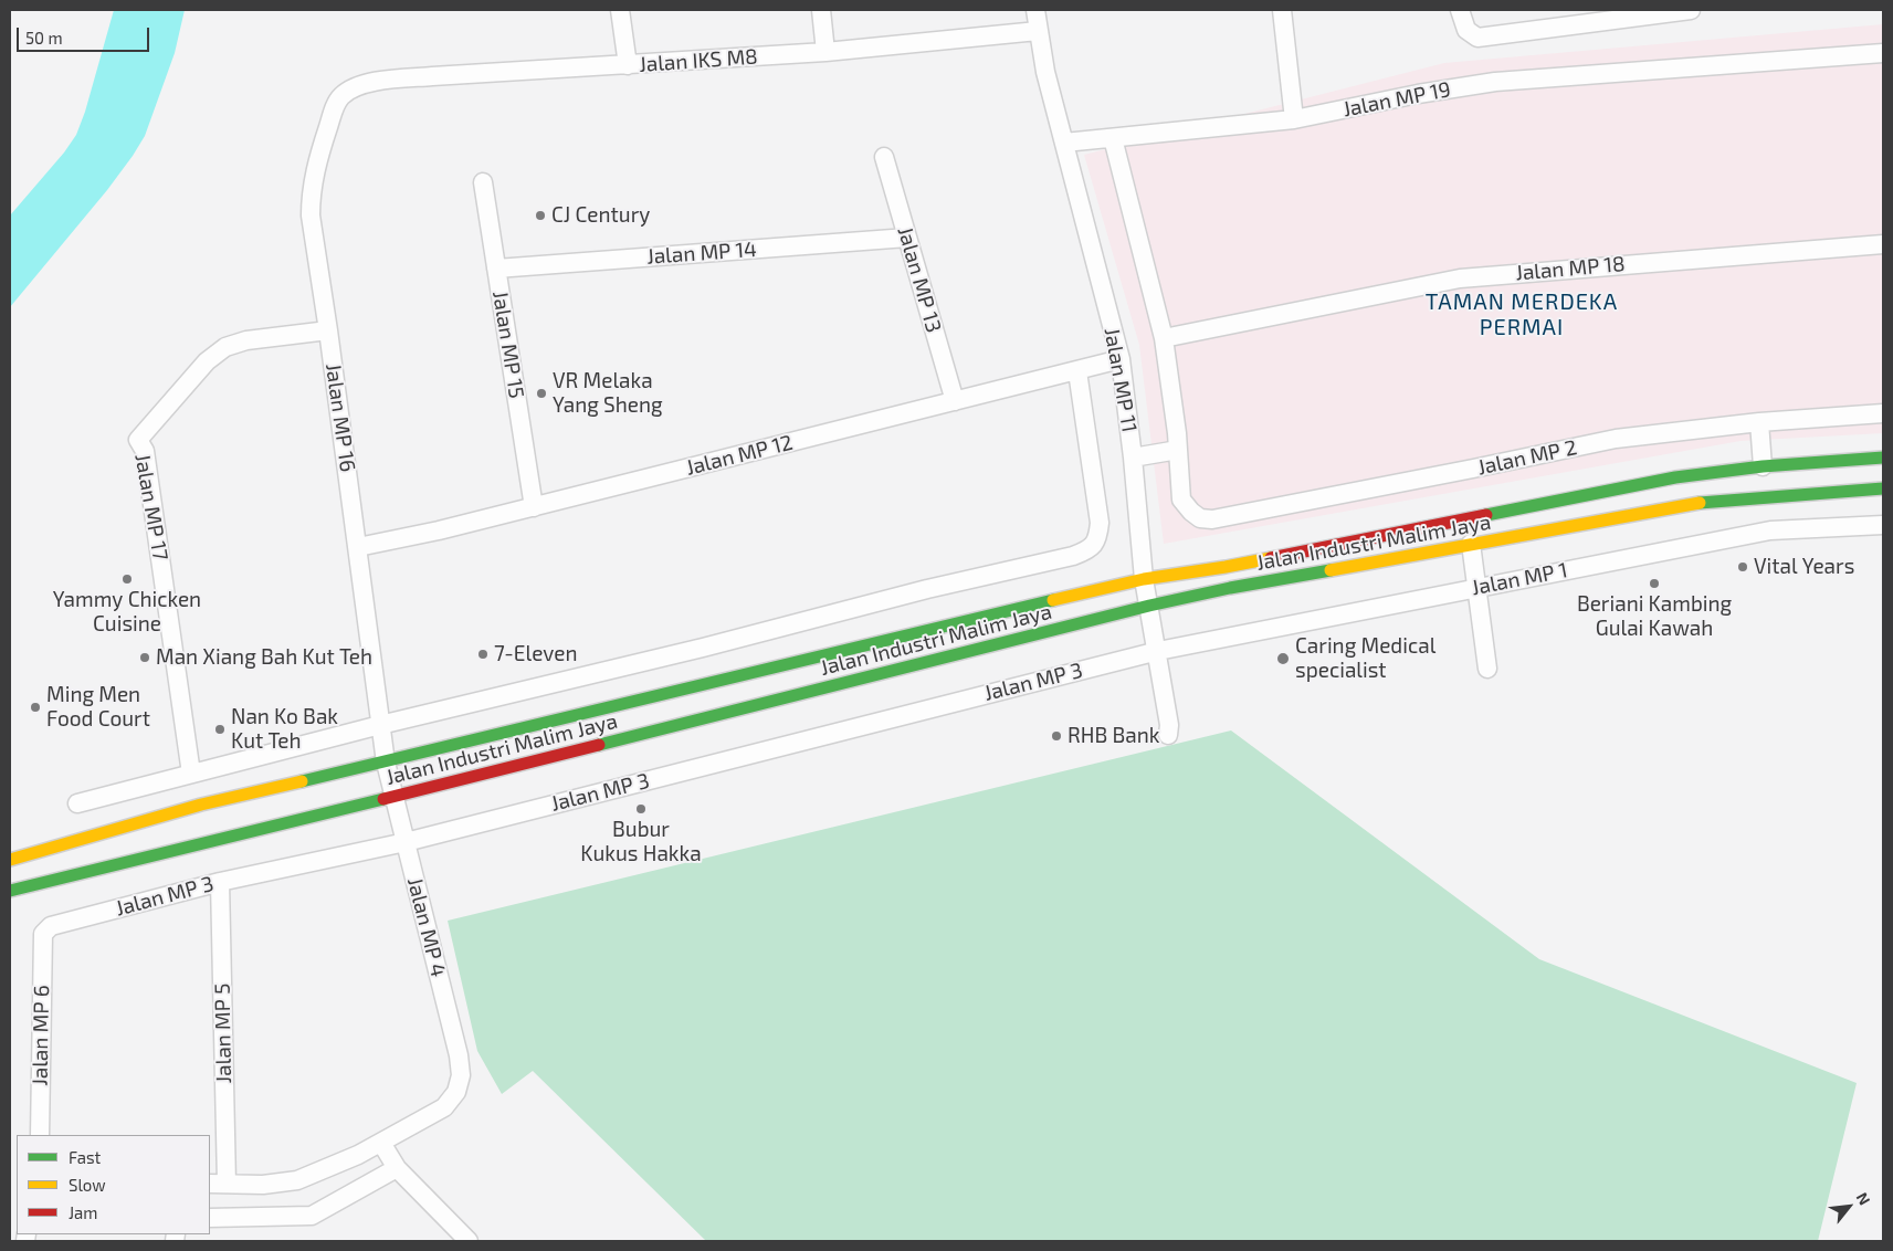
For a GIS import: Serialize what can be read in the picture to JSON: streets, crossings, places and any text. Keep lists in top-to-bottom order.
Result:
{
  "streets": {
    "main road": ["Jalan Industri Malim Jaya"],
    "street": [
      "Jalan IKS M8",
      "Jalan MP 19",
      "Jalan MP 14",
      "Jalan MP 18",
      "Jalan MP 13",
      "Jalan MP 15",
      "Jalan MP 11",
      "Jalan MP 16",
      "Jalan MP 12",
      "Jalan MP 2",
      "Jalan MP 17",
      "Jalan MP 1",
      "Jalan MP 3",
      "Jalan MP 4",
      "Jalan MP 5",
      "Jalan MP 6"
    ]
  },
  "crossings": [
    ["Jalan IKS M8", "Jalan MP 11"],
    ["Jalan IKS M8", "Jalan MP 16"],
    ["Jalan MP 19", "Jalan MP 11"],
    ["Jalan MP 14", "Jalan MP 13"],
    ["Jalan MP 14", "Jalan MP 15"],
    ["Jalan MP 13", "Jalan MP 12"],
    ["Jalan MP 15", "Jalan MP 12"],
    ["Jalan MP 11", "Jalan MP 12"],
    ["Jalan MP 11", "Jalan Industri Malim Jaya"],
    ["Jalan MP 11", "Jalan MP 1"],
    ["Jalan MP 11", "Jalan MP 3"],
    ["Jalan MP 16", "Jalan MP 12"],
    ["Jalan MP 16", "Jalan MP 17"],
    ["Jalan MP 16", "Jalan Industri Malim Jaya"],
    ["Jalan MP 16", "Jalan MP 4"],
    ["Jalan Industri Malim Jaya", "Jalan MP 4"],
    ["Jalan MP 1", "Jalan MP 3"],
    ["Jalan MP 3", "Jalan MP 4"],
    ["Jalan MP 3", "Jalan MP 5"],
    ["Jalan MP 3", "Jalan MP 6"]
  ],
  "districts": ["TAMAN MERDEKA PERMAI"],
  "places": [
    "CJ Century",
    "VR Melaka Yang Sheng",
    "Vital Years",
    "Yammy Chicken Cuisine",
    "Beriani Kambing Gulai Kawah",
    "7-Eleven",
    "Man Xiang Bah Kut Teh",
    "Caring Medical specialist",
    "Ming Men Food Court",
    "Nan Ko Bak Kut Teh",
    "RHB Bank",
    "Bubur Kukus Hakka"
  ],
  "legend": ["Fast", "Slow", "Jam"],
  "scale_bar": "50 m",
  "north": "top right"
}
